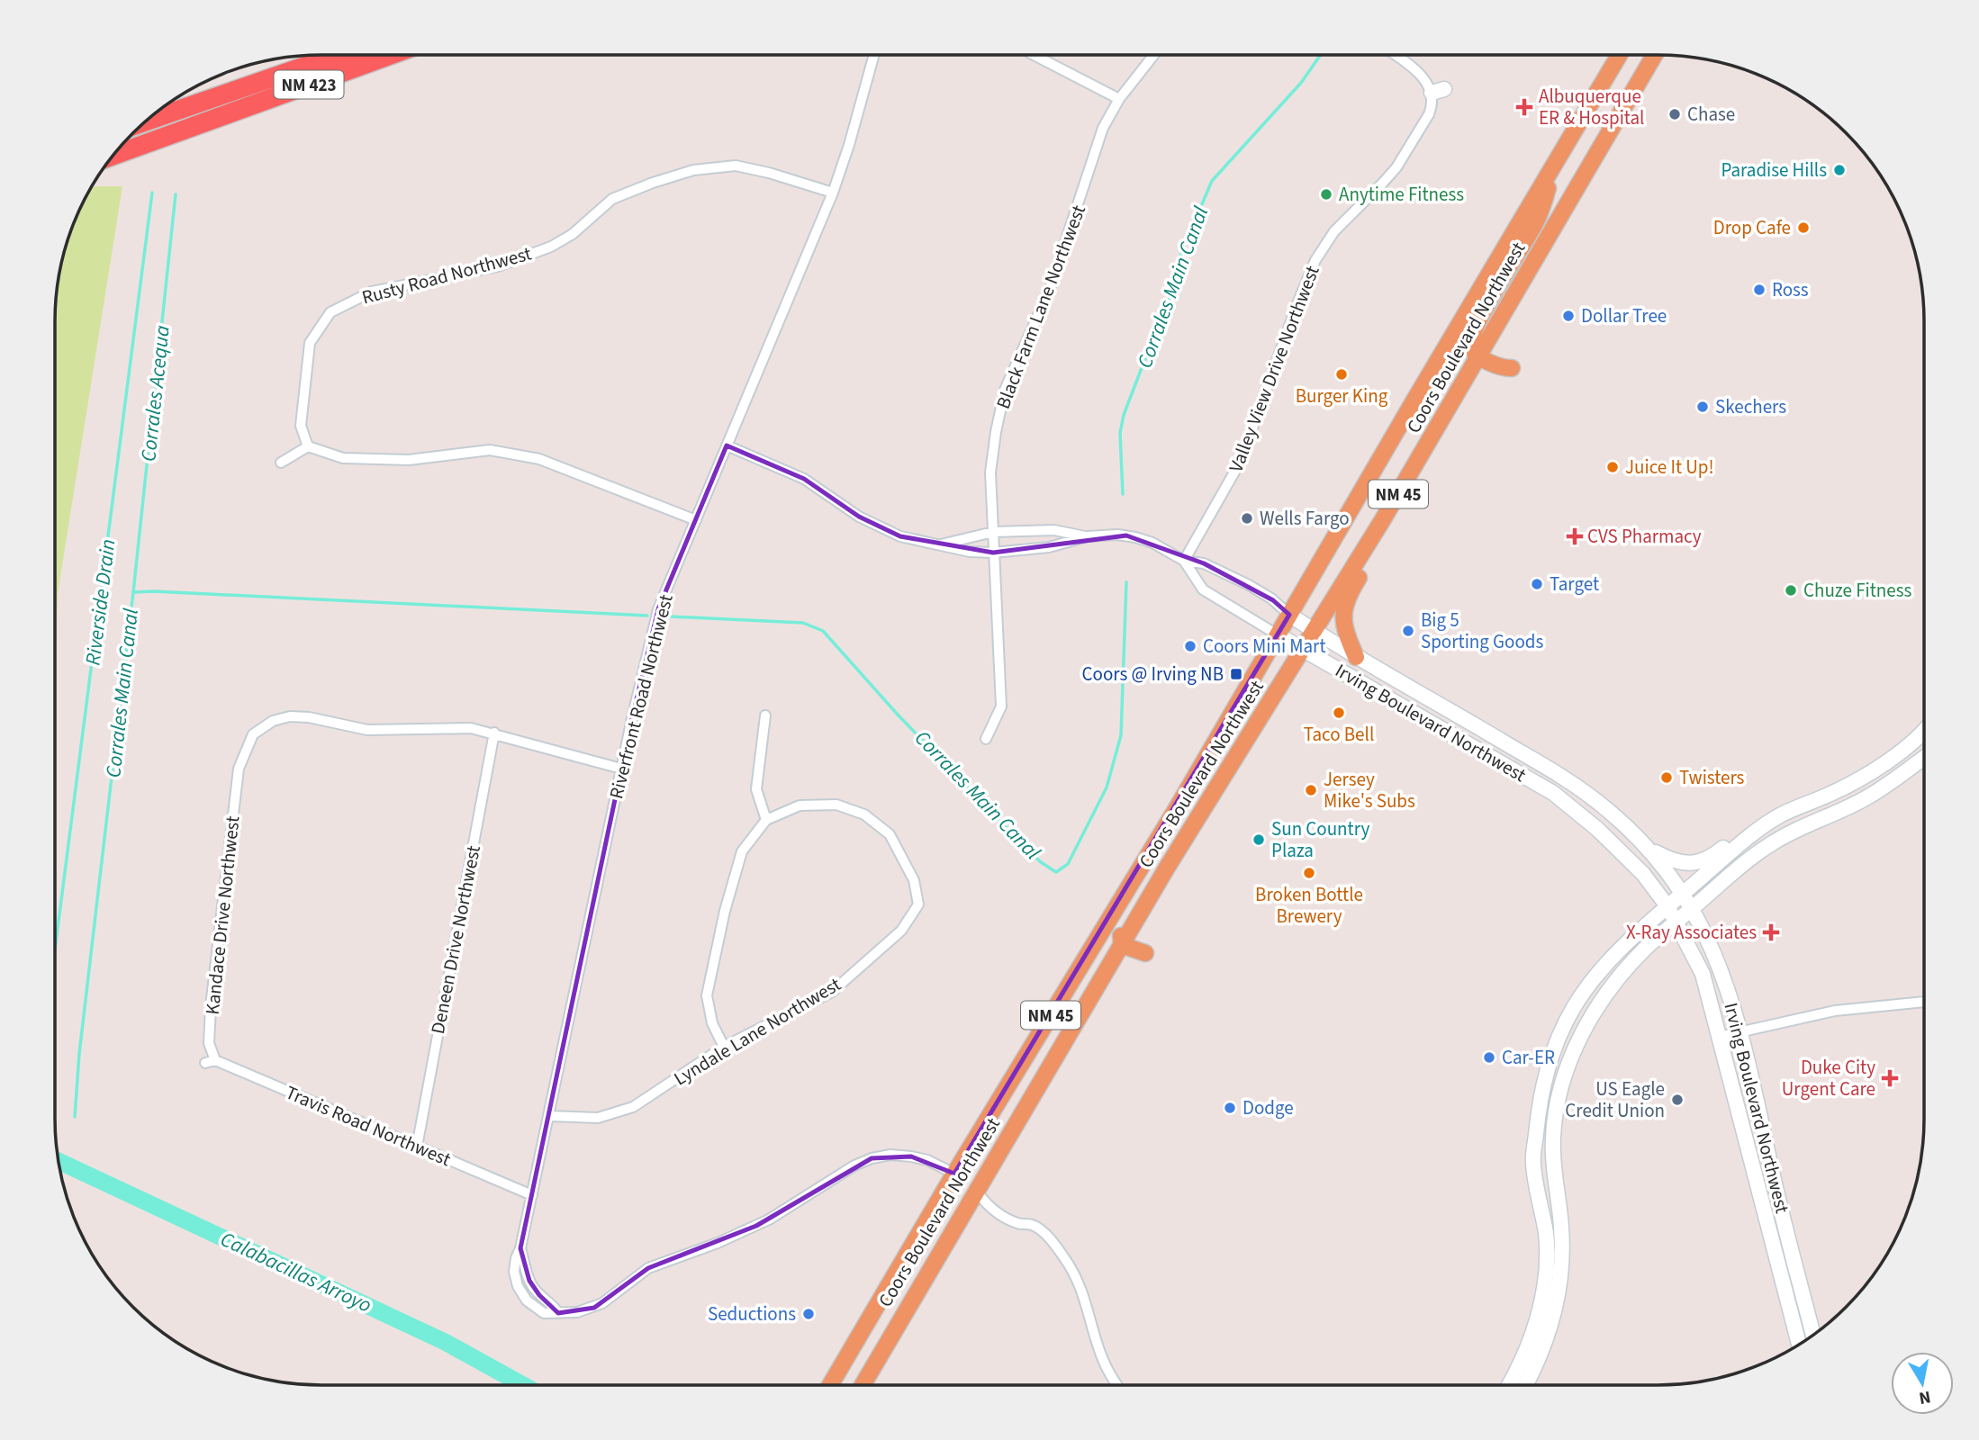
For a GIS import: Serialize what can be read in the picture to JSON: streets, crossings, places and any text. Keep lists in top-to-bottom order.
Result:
{
  "streets": {
    "highway": ["NM 423"],
    "main road": ["Coors Boulevard Northwest", "NM 45"],
    "street": [
      "Rusty Road Northwest",
      "Black Farm Lane Northwest",
      "Valley View Drive Northwest",
      "Riverfront Road Northwest",
      "Irving Boulevard Northwest",
      "Kandace Drive Northwest",
      "Deneen Drive Northwest",
      "Lyndale Lane Northwest",
      "Travis Road Northwest"
    ]
  },
  "crossings": [
    ["Rusty Road Northwest", "Riverfront Road Northwest"],
    ["Coors Boulevard Northwest", "Irving Boulevard Northwest"],
    ["Valley View Drive Northwest", "Irving Boulevard Northwest"],
    ["Riverfront Road Northwest", "Kandace Drive Northwest"],
    ["Riverfront Road Northwest", "Lyndale Lane Northwest"],
    ["Riverfront Road Northwest", "Travis Road Northwest"],
    ["Kandace Drive Northwest", "Deneen Drive Northwest"],
    ["Kandace Drive Northwest", "Travis Road Northwest"],
    ["Deneen Drive Northwest", "Travis Road Northwest"]
  ],
  "water": [
    "Corrales Main Canal",
    "Corrales Acequa",
    "Riverside Drain",
    "Calabacillas Arroyo"
  ],
  "places": {
    "health": [
      "Albuquerque ER & Hospital",
      "CVS Pharmacy",
      "X-Ray Associates",
      "Duke City Urgent Care"
    ],
    "other": [
      "Chase",
      "Paradise Hills",
      "Anytime Fitness",
      "Drop Cafe",
      "Ross",
      "Dollar Tree",
      "Burger King",
      "Skechers",
      "Juice It Up!",
      "Wells Fargo",
      "Target",
      "Chuze Fitness",
      "Big 5 Sporting Goods",
      "Coors Mini Mart",
      "Taco Bell",
      "Twisters",
      "Jersey Mike's Subs",
      "Sun Country Plaza",
      "Broken Bottle Brewery",
      "Car-ER",
      "US Eagle Credit Union",
      "Dodge",
      "Seductions"
    ],
    "transit": ["Coors @ Irving NB"]
  },
  "north": "bottom"
}
